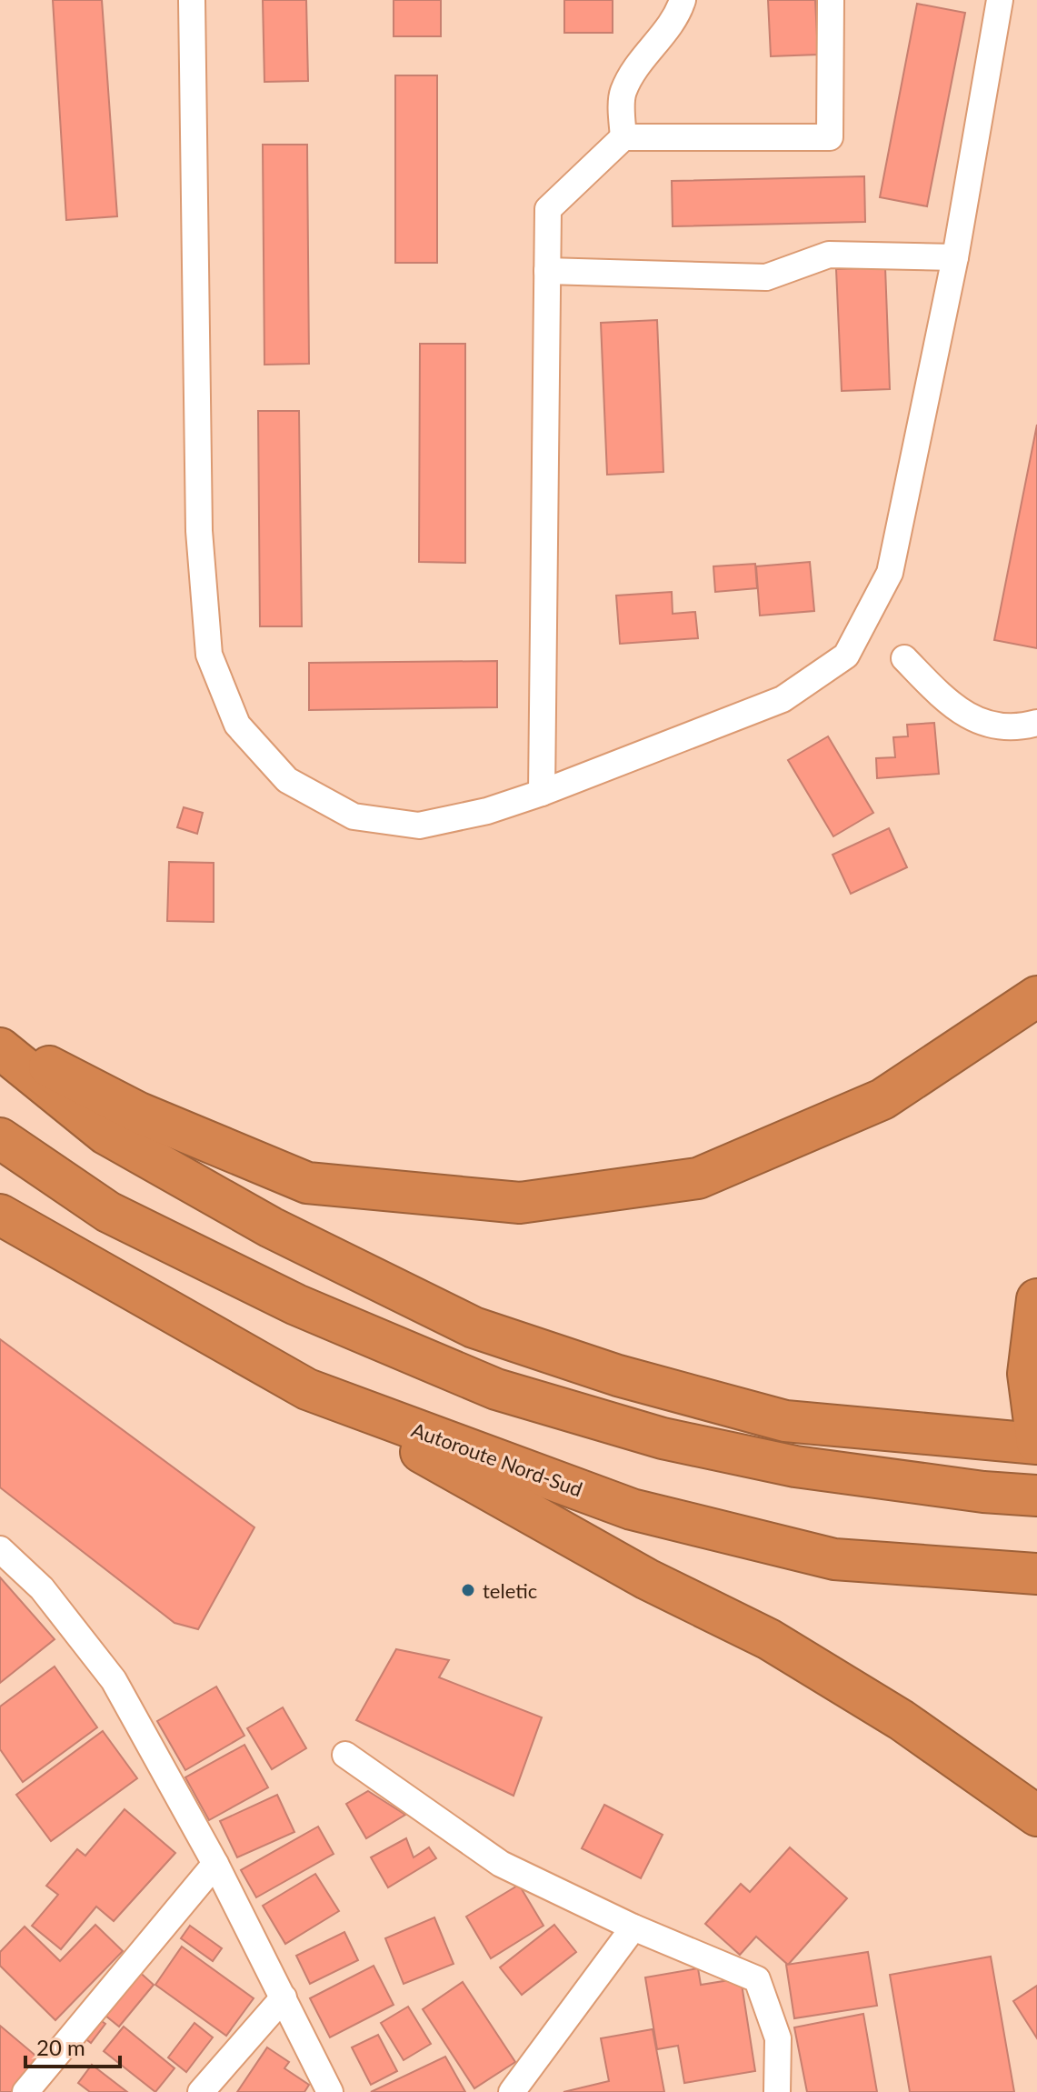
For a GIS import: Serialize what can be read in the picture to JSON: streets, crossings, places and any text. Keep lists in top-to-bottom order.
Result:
{
  "streets": {
    "highway": ["Autoroute Nord-Sud"]
  },
  "places": ["teletic"],
  "scale_bar": "20 m"
}
